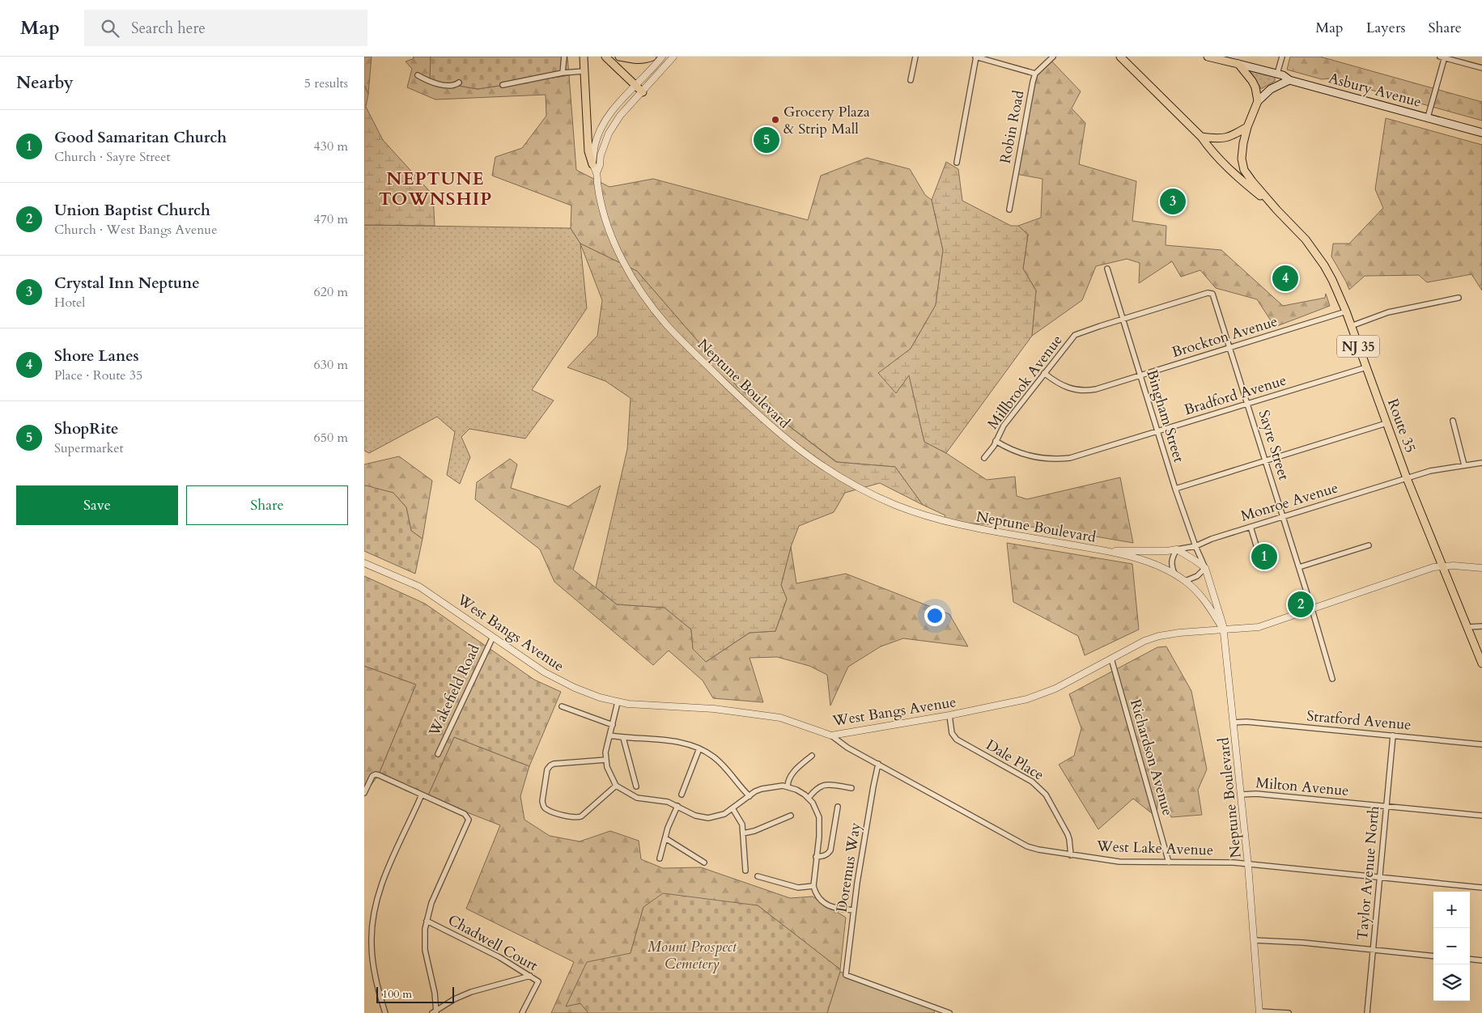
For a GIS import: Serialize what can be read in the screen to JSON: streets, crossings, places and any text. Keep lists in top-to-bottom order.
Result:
{
  "streets": {
    "main road": ["Asbury Avenue", "NJ 35", "Route 35"],
    "street": [
      "Robin Road",
      "Brockton Avenue",
      "Millbrook Avenue",
      "Neptune Boulevard",
      "Bradford Avenue",
      "Bingham Street",
      "Sayre Street",
      "Monroe Avenue",
      "West Bangs Avenue",
      "Wakefield Road",
      "Stratford Avenue",
      "Richardson Avenue",
      "Dale Place",
      "Milton Avenue",
      "West Lake Avenue",
      "Doremus Way",
      "Taylor Avenue North",
      "Chadwell Court"
    ]
  },
  "crossings": [
    ["Brockton Avenue", "Millbrook Avenue"],
    ["Brockton Avenue", "Bingham Street"],
    ["Brockton Avenue", "Route 35"],
    ["Brockton Avenue", "Sayre Street"],
    ["NJ 35", "Route 35"],
    ["Millbrook Avenue", "Bradford Avenue"],
    ["Millbrook Avenue", "Bingham Street"],
    ["Millbrook Avenue", "Sayre Street"],
    ["Neptune Boulevard", "Bingham Street"],
    ["Neptune Boulevard", "Monroe Avenue"],
    ["Neptune Boulevard", "West Bangs Avenue"],
    ["Neptune Boulevard", "Stratford Avenue"],
    ["Neptune Boulevard", "Milton Avenue"],
    ["Neptune Boulevard", "West Lake Avenue"],
    ["Bradford Avenue", "Bingham Street"],
    ["Bradford Avenue", "Route 35"],
    ["Bradford Avenue", "Sayre Street"],
    ["Bingham Street", "Monroe Avenue"],
    ["Bingham Street", "West Bangs Avenue"],
    ["Route 35", "Monroe Avenue"],
    ["Route 35", "West Bangs Avenue"],
    ["Sayre Street", "Monroe Avenue"],
    ["Sayre Street", "West Bangs Avenue"],
    ["West Bangs Avenue", "Wakefield Road"],
    ["West Bangs Avenue", "Richardson Avenue"],
    ["West Bangs Avenue", "Dale Place"],
    ["West Bangs Avenue", "West Lake Avenue"],
    ["Stratford Avenue", "Taylor Avenue North"],
    ["Richardson Avenue", "West Lake Avenue"],
    ["Dale Place", "West Lake Avenue"],
    ["Milton Avenue", "Taylor Avenue North"],
    ["West Lake Avenue", "Doremus Way"],
    ["West Lake Avenue", "Taylor Avenue North"]
  ],
  "districts": ["NEPTUNE TOWNSHIP"],
  "parks": ["Mount Prospect Cemetery"],
  "places": ["Grocery Plaza & Strip Mall"],
  "scale_bar": "100 m",
  "page": {
    "header": "Map",
    "search": "Search here",
    "nav": ["Map", "Layers", "Share"],
    "heading": ["Nearby", "5 results"],
    "list": [
      {
        "mark": "1",
        "name": "Good Samaritan Church",
        "note": "Church · Sayre Street",
        "value": "430 m"
      },
      {
        "mark": "2",
        "name": "Union Baptist Church",
        "note": "Church · West Bangs Avenue",
        "value": "470 m"
      },
      {
        "mark": "3",
        "name": "Crystal Inn Neptune",
        "note": "Hotel",
        "value": "620 m"
      },
      {
        "mark": "4",
        "name": "Shore Lanes",
        "note": "Place · Route 35",
        "value": "630 m"
      },
      {
        "mark": "5",
        "name": "ShopRite",
        "note": "Supermarket",
        "value": "650 m"
      }
    ],
    "pins": [
      "5",
      "3",
      "4",
      "1",
      "2"
    ],
    "buttons": ["Save", "Share"],
    "map_buttons": ["+", "−"],
    "scale": "100 m"
  }
}
